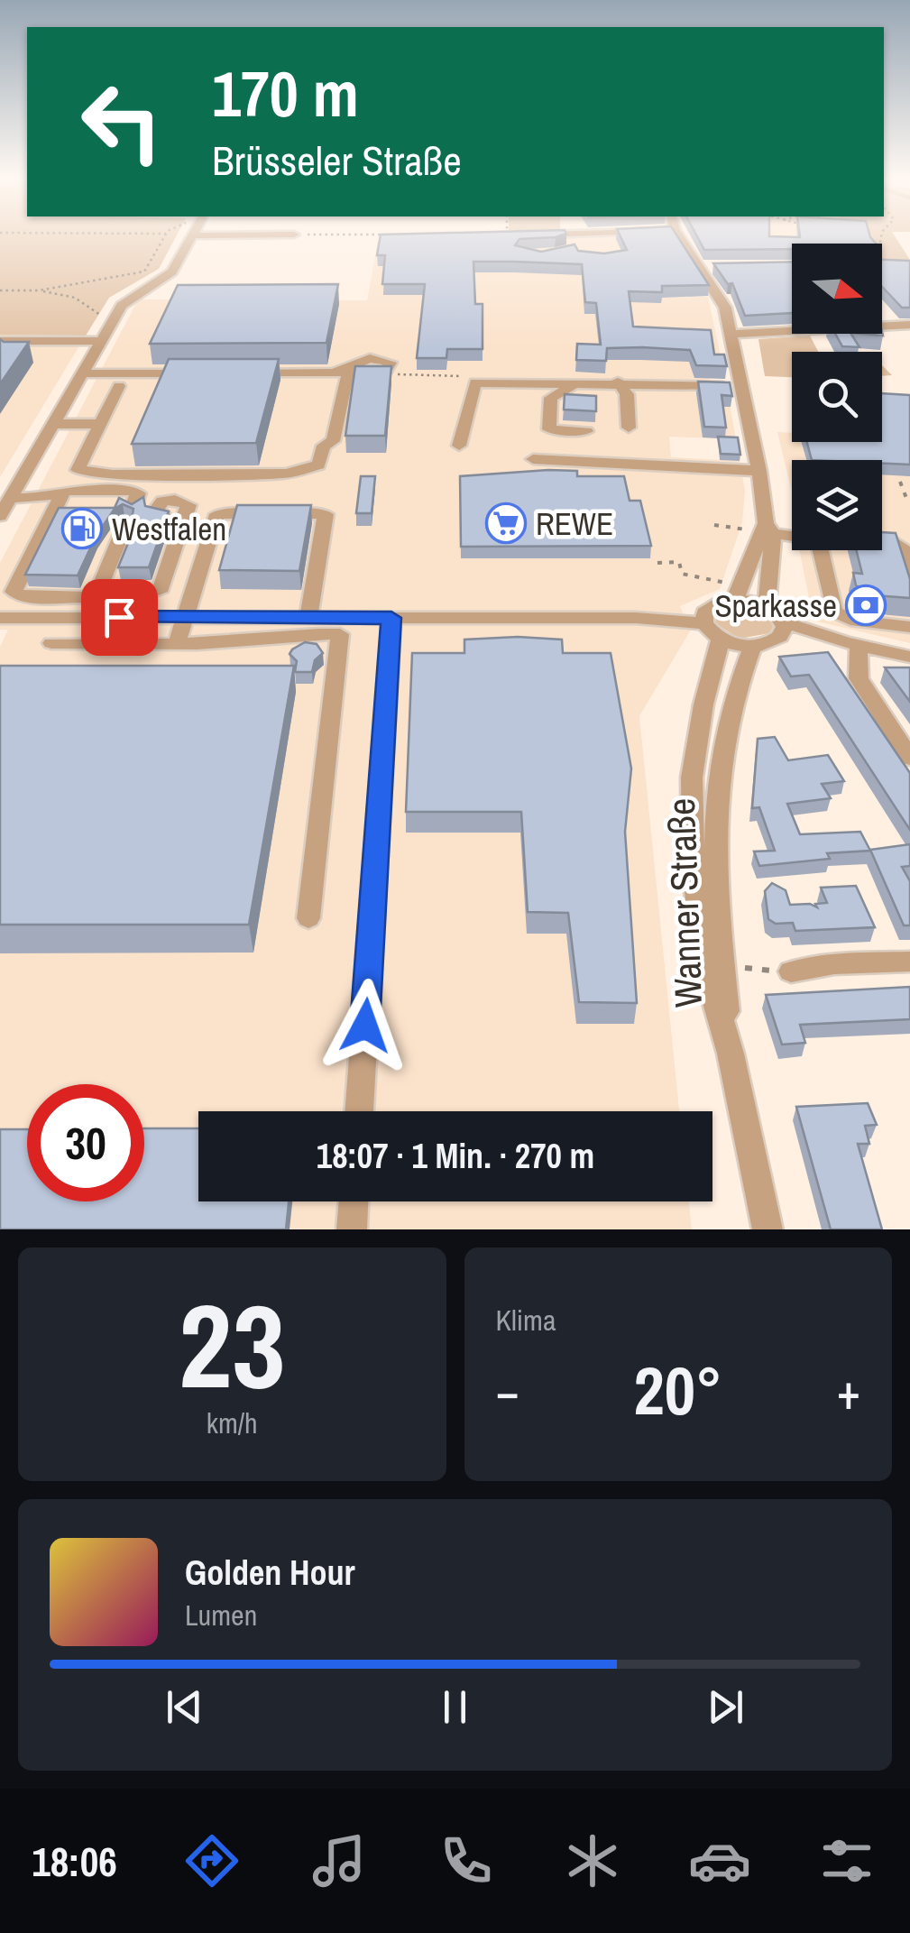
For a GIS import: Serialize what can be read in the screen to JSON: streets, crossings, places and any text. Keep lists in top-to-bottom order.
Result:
{
  "streets": {
    "street": ["Wanner Straße"]
  },
  "places": {
    "supermarket": ["REWE"],
    "fuel station": ["Westfalen"],
    "bank": ["Sparkasse"]
  },
  "north": "right",
  "page": {
    "turn": ["170 m", "Brüsseler Straße"],
    "limit": "30",
    "trip": "18:07 · 1 Min. · 270 m",
    "tile": [
      ["23", "km/h"],
      "Klima"
    ],
    "heat": ["−", "20°", "+"],
    "song": ["Golden Hour", "Lumen"],
    "tabs": "18:06"
  }
}
